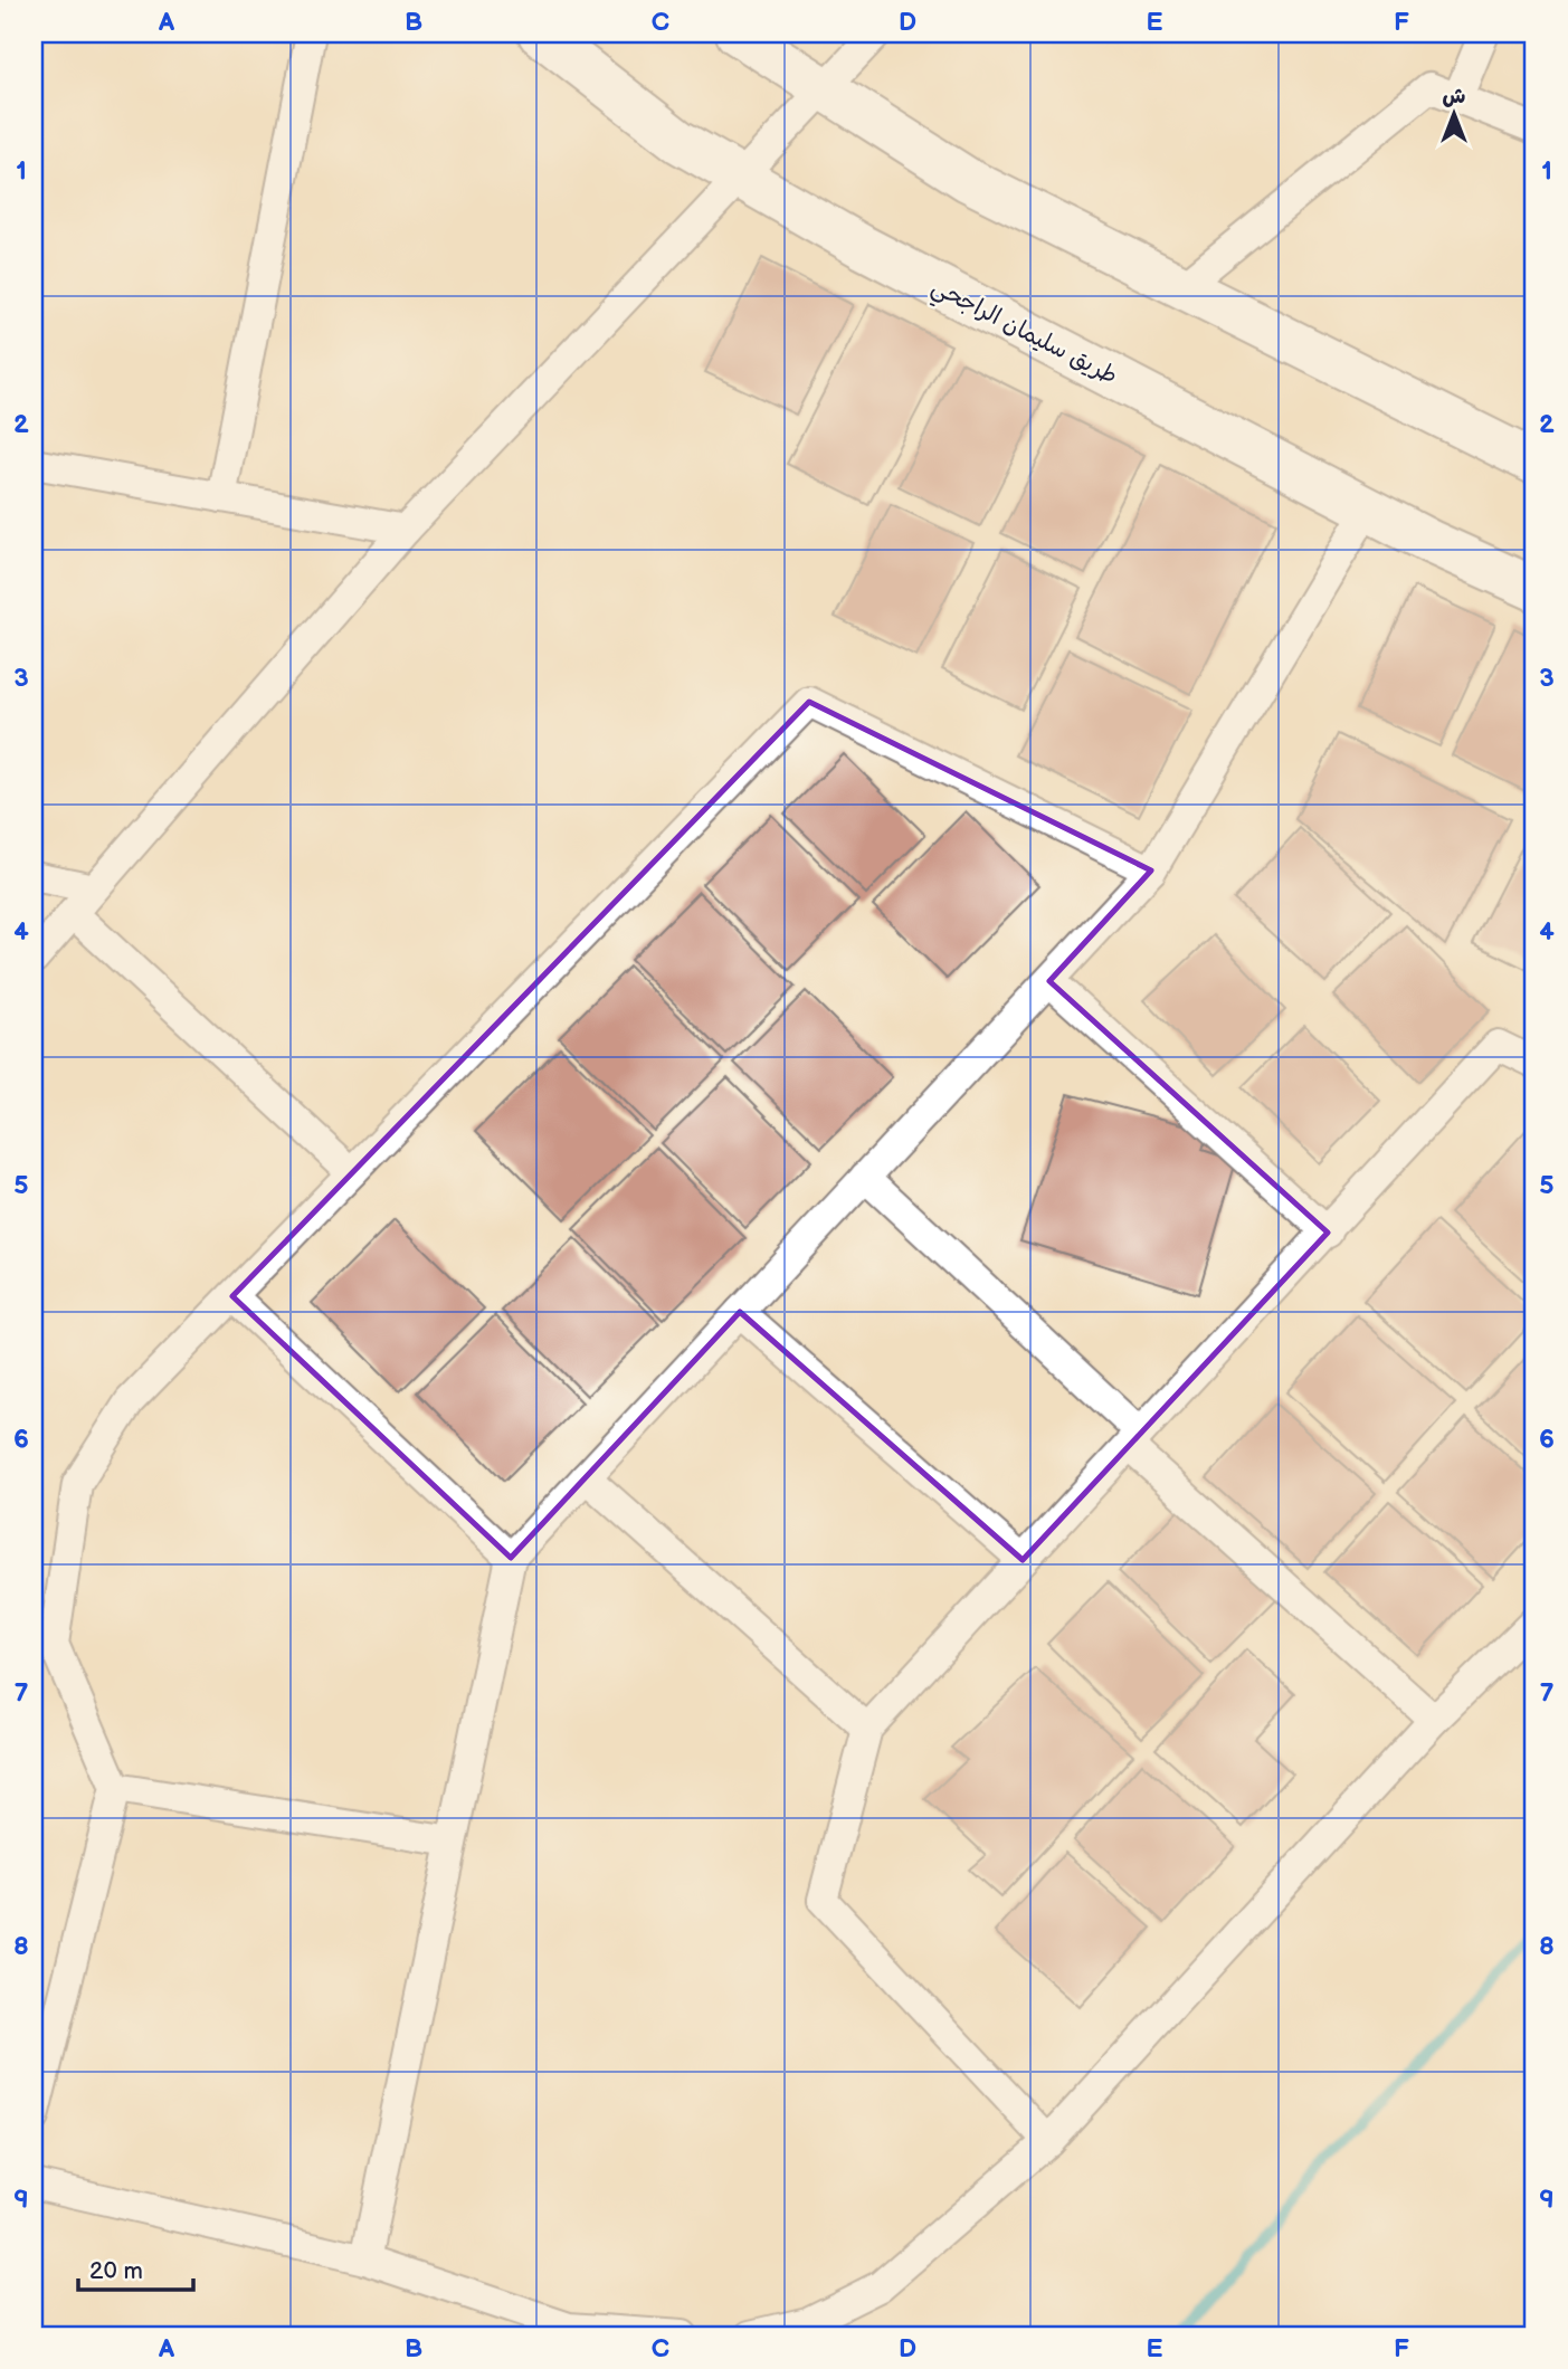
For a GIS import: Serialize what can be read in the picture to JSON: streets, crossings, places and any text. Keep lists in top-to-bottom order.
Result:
{
  "streets": {
    "main road": ["طريق سليمان الراجحي"]
  },
  "scale_bar": "20 m",
  "north": "top",
  "grid": {
    "columns": [
      "A",
      "B",
      "C",
      "D",
      "E",
      "F"
    ],
    "rows": [
      "1",
      "2",
      "3",
      "4",
      "5",
      "6",
      "7",
      "8",
      "9"
    ]
  }
}
